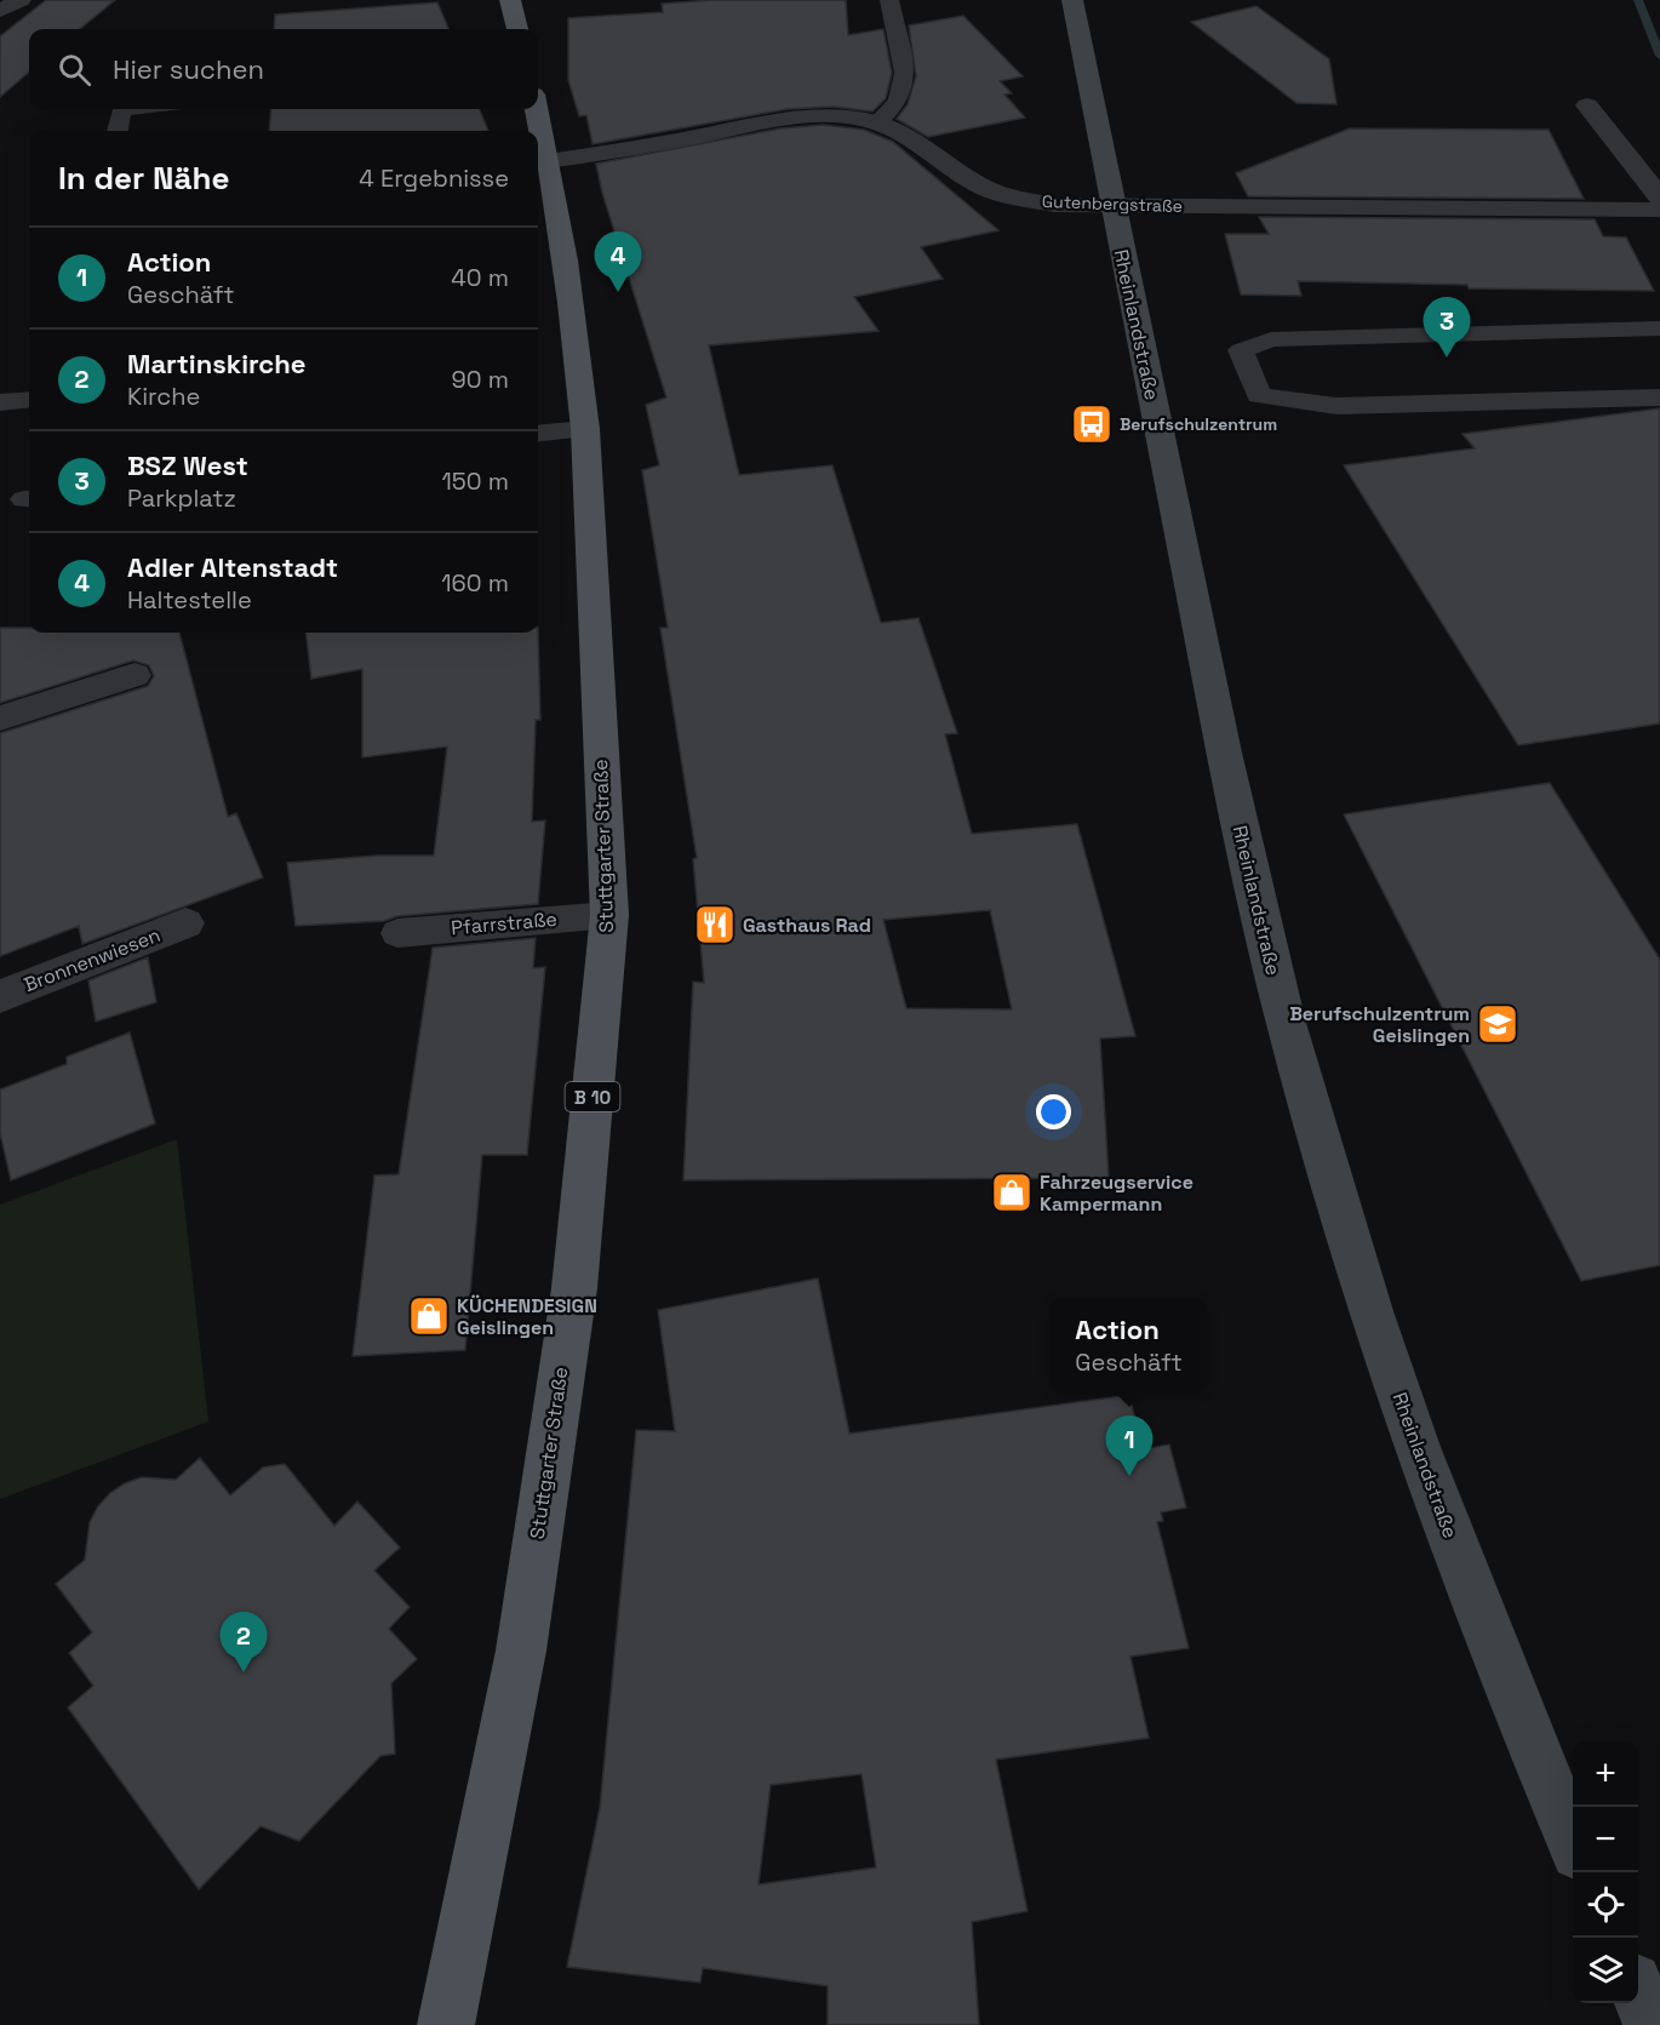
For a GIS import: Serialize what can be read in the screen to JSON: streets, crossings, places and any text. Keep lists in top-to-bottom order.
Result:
{
  "streets": {
    "main road": ["Rheinlandstraße", "Stuttgarter Straße", "B 10"],
    "street": ["Gutenbergstraße", "Bronnenwiesen"],
    "lane": ["Pfarrstraße"]
  },
  "crossings": [
    ["Gutenbergstraße", "Rheinlandstraße"],
    ["Gutenbergstraße", "Stuttgarter Straße"],
    ["Stuttgarter Straße", "Pfarrstraße"]
  ],
  "places": {
    "bus stop": ["Berufschulzentrum"],
    "restaurant": ["Gasthaus Rad"],
    "school or university": ["Berufschulzentrum Geislingen"],
    "shop": ["Fahrzeugservice Kampermann", "KÜCHENDESIGN Geislingen"]
  },
  "page": {
    "search": "Hier suchen",
    "heading": ["In der Nähe", "4 Ergebnisse"],
    "list": [
      {
        "mark": "1",
        "name": "Action",
        "note": "Geschäft",
        "value": "40 m"
      },
      {
        "mark": "2",
        "name": "Martinskirche",
        "note": "Kirche",
        "value": "90 m"
      },
      {
        "mark": "3",
        "name": "BSZ West",
        "note": "Parkplatz",
        "value": "150 m"
      },
      {
        "mark": "4",
        "name": "Adler Altenstadt",
        "note": "Haltestelle",
        "value": "160 m"
      }
    ],
    "pins": [
      "4",
      "3",
      "1",
      "2"
    ],
    "popup": ["Action", "Geschäft"],
    "map_buttons": ["+", "−"]
  }
}
